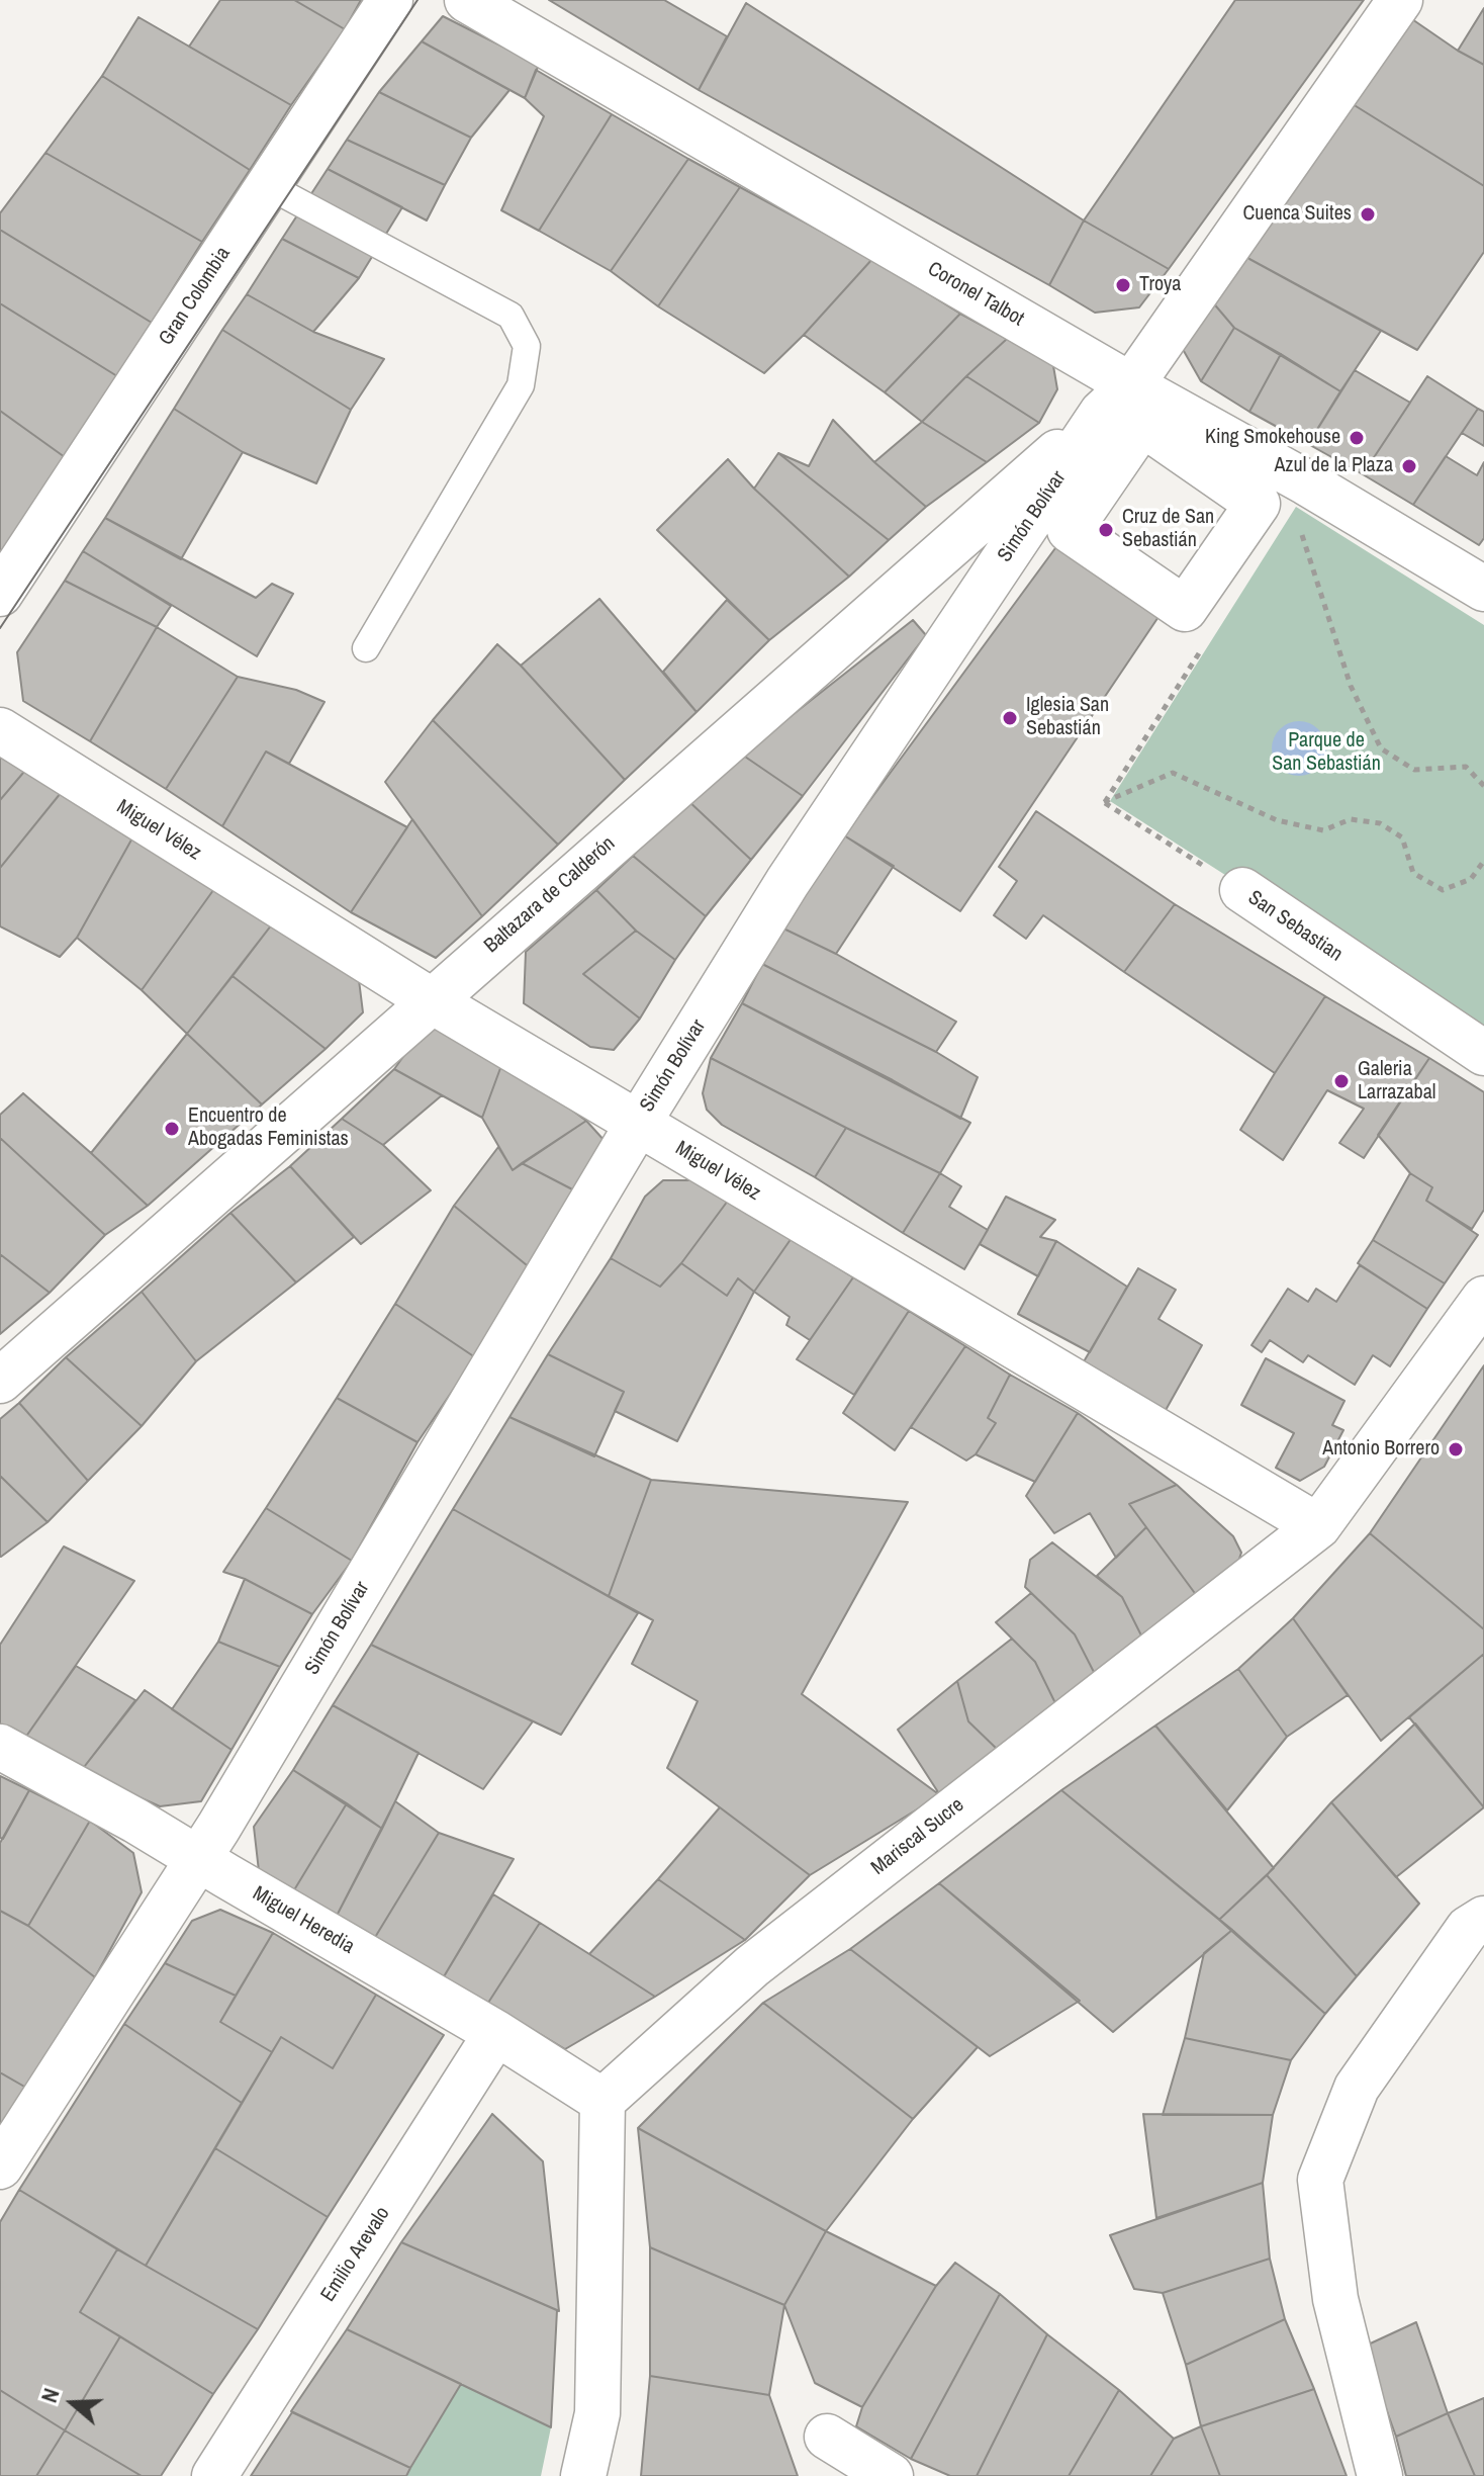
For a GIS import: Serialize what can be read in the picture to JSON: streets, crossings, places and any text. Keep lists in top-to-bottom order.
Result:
{
  "streets": {
    "street": [
      "Coronel Talbot",
      "Gran Colombia",
      "Simón Bolívar",
      "Miguel Vélez",
      "Baltazara de Calderón",
      "San Sebastian",
      "Mariscal Sucre",
      "Miguel Heredia",
      "Emilio Arevalo"
    ]
  },
  "crossings": [
    ["Coronel Talbot", "Simón Bolívar"],
    ["Coronel Talbot", "Baltazara de Calderón"],
    ["Simón Bolívar", "Miguel Vélez"],
    ["Simón Bolívar", "Baltazara de Calderón"],
    ["Simón Bolívar", "Miguel Heredia"],
    ["Miguel Vélez", "Baltazara de Calderón"],
    ["Miguel Vélez", "Mariscal Sucre"],
    ["Mariscal Sucre", "Miguel Heredia"],
    ["Miguel Heredia", "Emilio Arevalo"]
  ],
  "parks": ["Parque de San Sebastián"],
  "places": [
    "Cuenca Suites",
    "Troya",
    "King Smokehouse",
    "Azul de la Plaza",
    "Cruz de San Sebastián",
    "Iglesia San Sebastián",
    "Galeria Larrazabal",
    "Encuentro de Abogadas Feministas",
    "Antonio Borrero"
  ],
  "north": "left"
}
